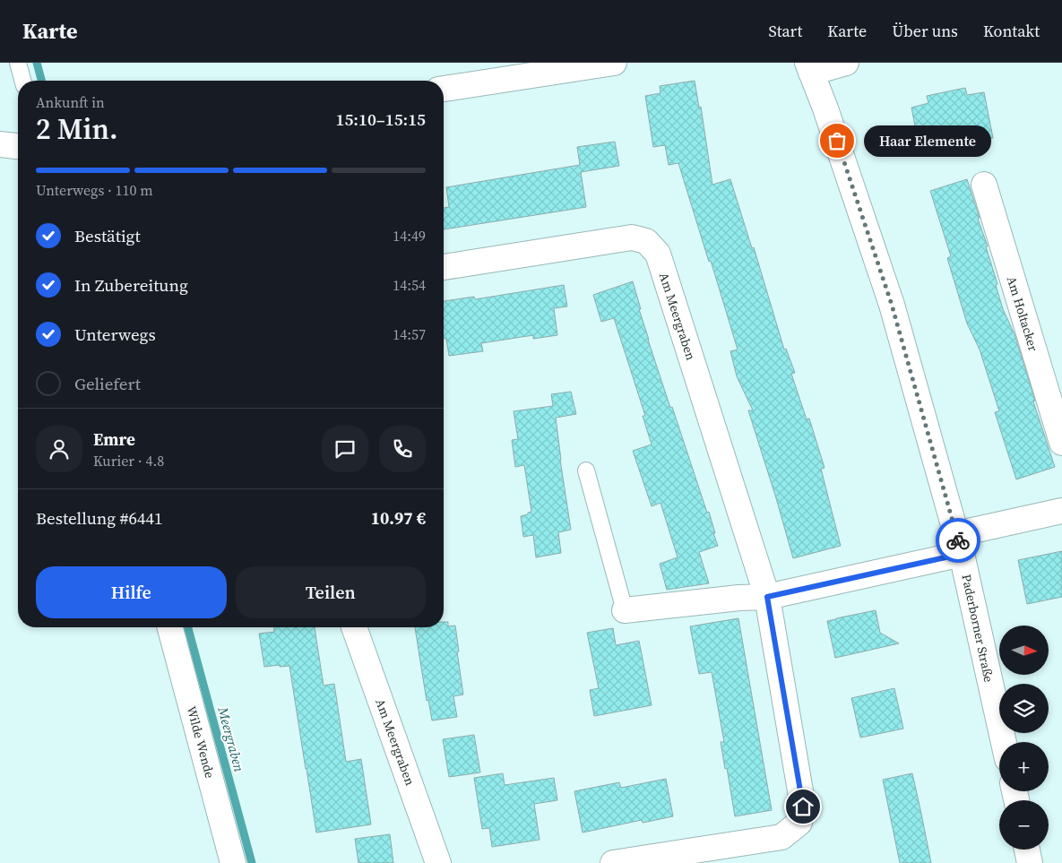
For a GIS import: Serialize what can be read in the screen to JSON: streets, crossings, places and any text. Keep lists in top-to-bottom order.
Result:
{
  "streets": {
    "street": [
      "Am Holtacker",
      "Am Meergraben",
      "Paderborner Straße",
      "Wilde Wende"
    ]
  },
  "water": ["Meergraben"],
  "places": ["Haar Elemente"],
  "north": "right",
  "page": {
    "header": "Karte",
    "nav": [
      "Start",
      "Karte",
      "Über uns",
      "Kontakt"
    ],
    "heading": ["2 Min.", "Ankunft in", "15:10–15:15"],
    "panel": [
      "Emre",
      "Kurier · 4.8",
      "Bestellung #6441",
      "10.97 €"
    ],
    "bubble": "Haar Elemente",
    "bar": "Unterwegs · 110 m",
    "list": [
      ["Bestätigt", "14:49"],
      ["In Zubereitung", "14:54"],
      ["Unterwegs", "14:57"],
      "Geliefert"
    ],
    "buttons": ["Hilfe", "Teilen"],
    "map_buttons": ["+", "−"]
  }
}
